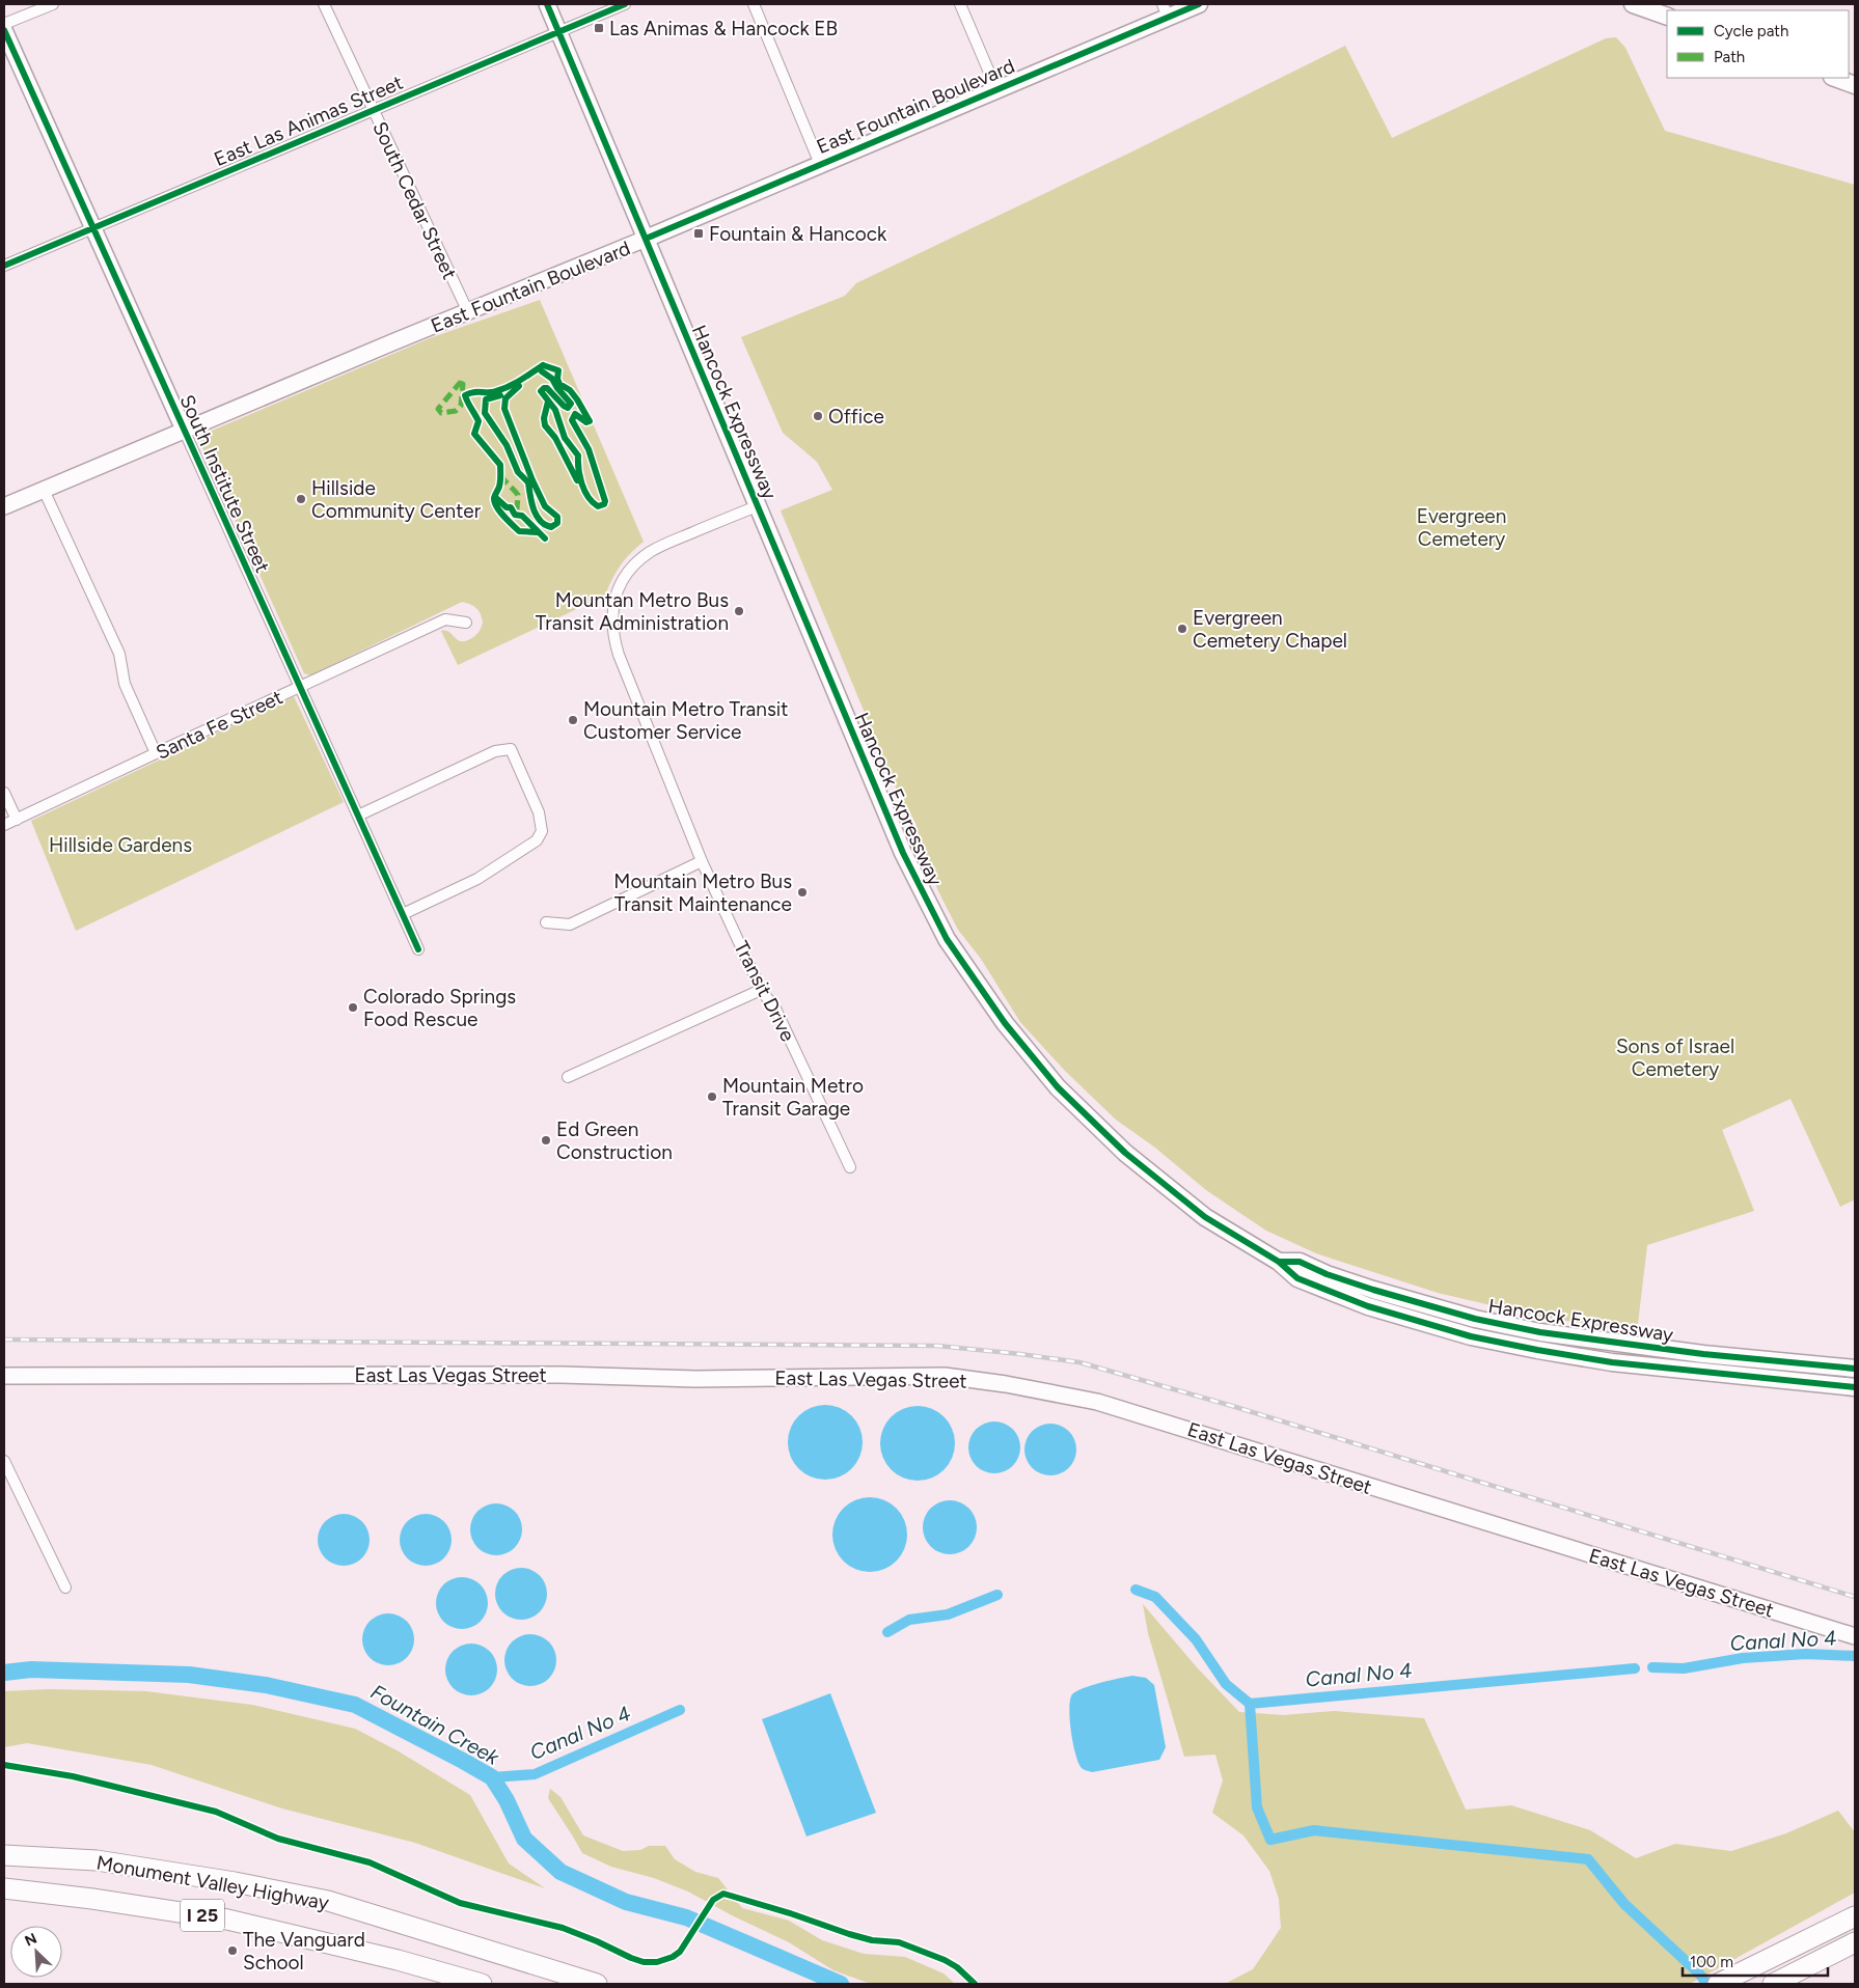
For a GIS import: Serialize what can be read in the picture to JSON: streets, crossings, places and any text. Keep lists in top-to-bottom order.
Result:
{
  "streets": {
    "highway": ["Monument Valley Highway", "I 25"],
    "main road": ["East Fountain Boulevard", "Hancock Expressway"],
    "street": [
      "East Las Animas Street",
      "South Cedar Street",
      "South Institute Street",
      "Santa Fe Street",
      "Transit Drive",
      "East Las Vegas Street"
    ]
  },
  "crossings": [
    ["East Fountain Boulevard", "South Cedar Street"],
    ["East Fountain Boulevard", "Hancock Expressway"],
    ["East Fountain Boulevard", "South Institute Street"],
    ["East Las Animas Street", "South Cedar Street"],
    ["East Las Animas Street", "South Institute Street"],
    ["Hancock Expressway", "Transit Drive"],
    ["South Institute Street", "Santa Fe Street"]
  ],
  "water": ["Canal No 4", "Fountain Creek"],
  "parks": ["Evergreen Cemetery", "Hillside Gardens", "Sons of Israel Cemetery"],
  "places": {
    "transit": ["Las Animas & Hancock EB", "Fountain & Hancock"],
    "other": [
      "Office",
      "Hillside Community Center",
      "Mountan Metro Bus Transit Administration",
      "Evergreen Cemetery Chapel",
      "Mountain Metro Transit Customer Service",
      "Mountain Metro Bus Transit Maintenance",
      "Colorado Springs Food Rescue",
      "Mountain Metro Transit Garage",
      "Ed Green Construction",
      "The Vanguard School"
    ]
  },
  "legend": ["Cycle path", "Path"],
  "scale_bar": "100 m",
  "north": "top left"
}
